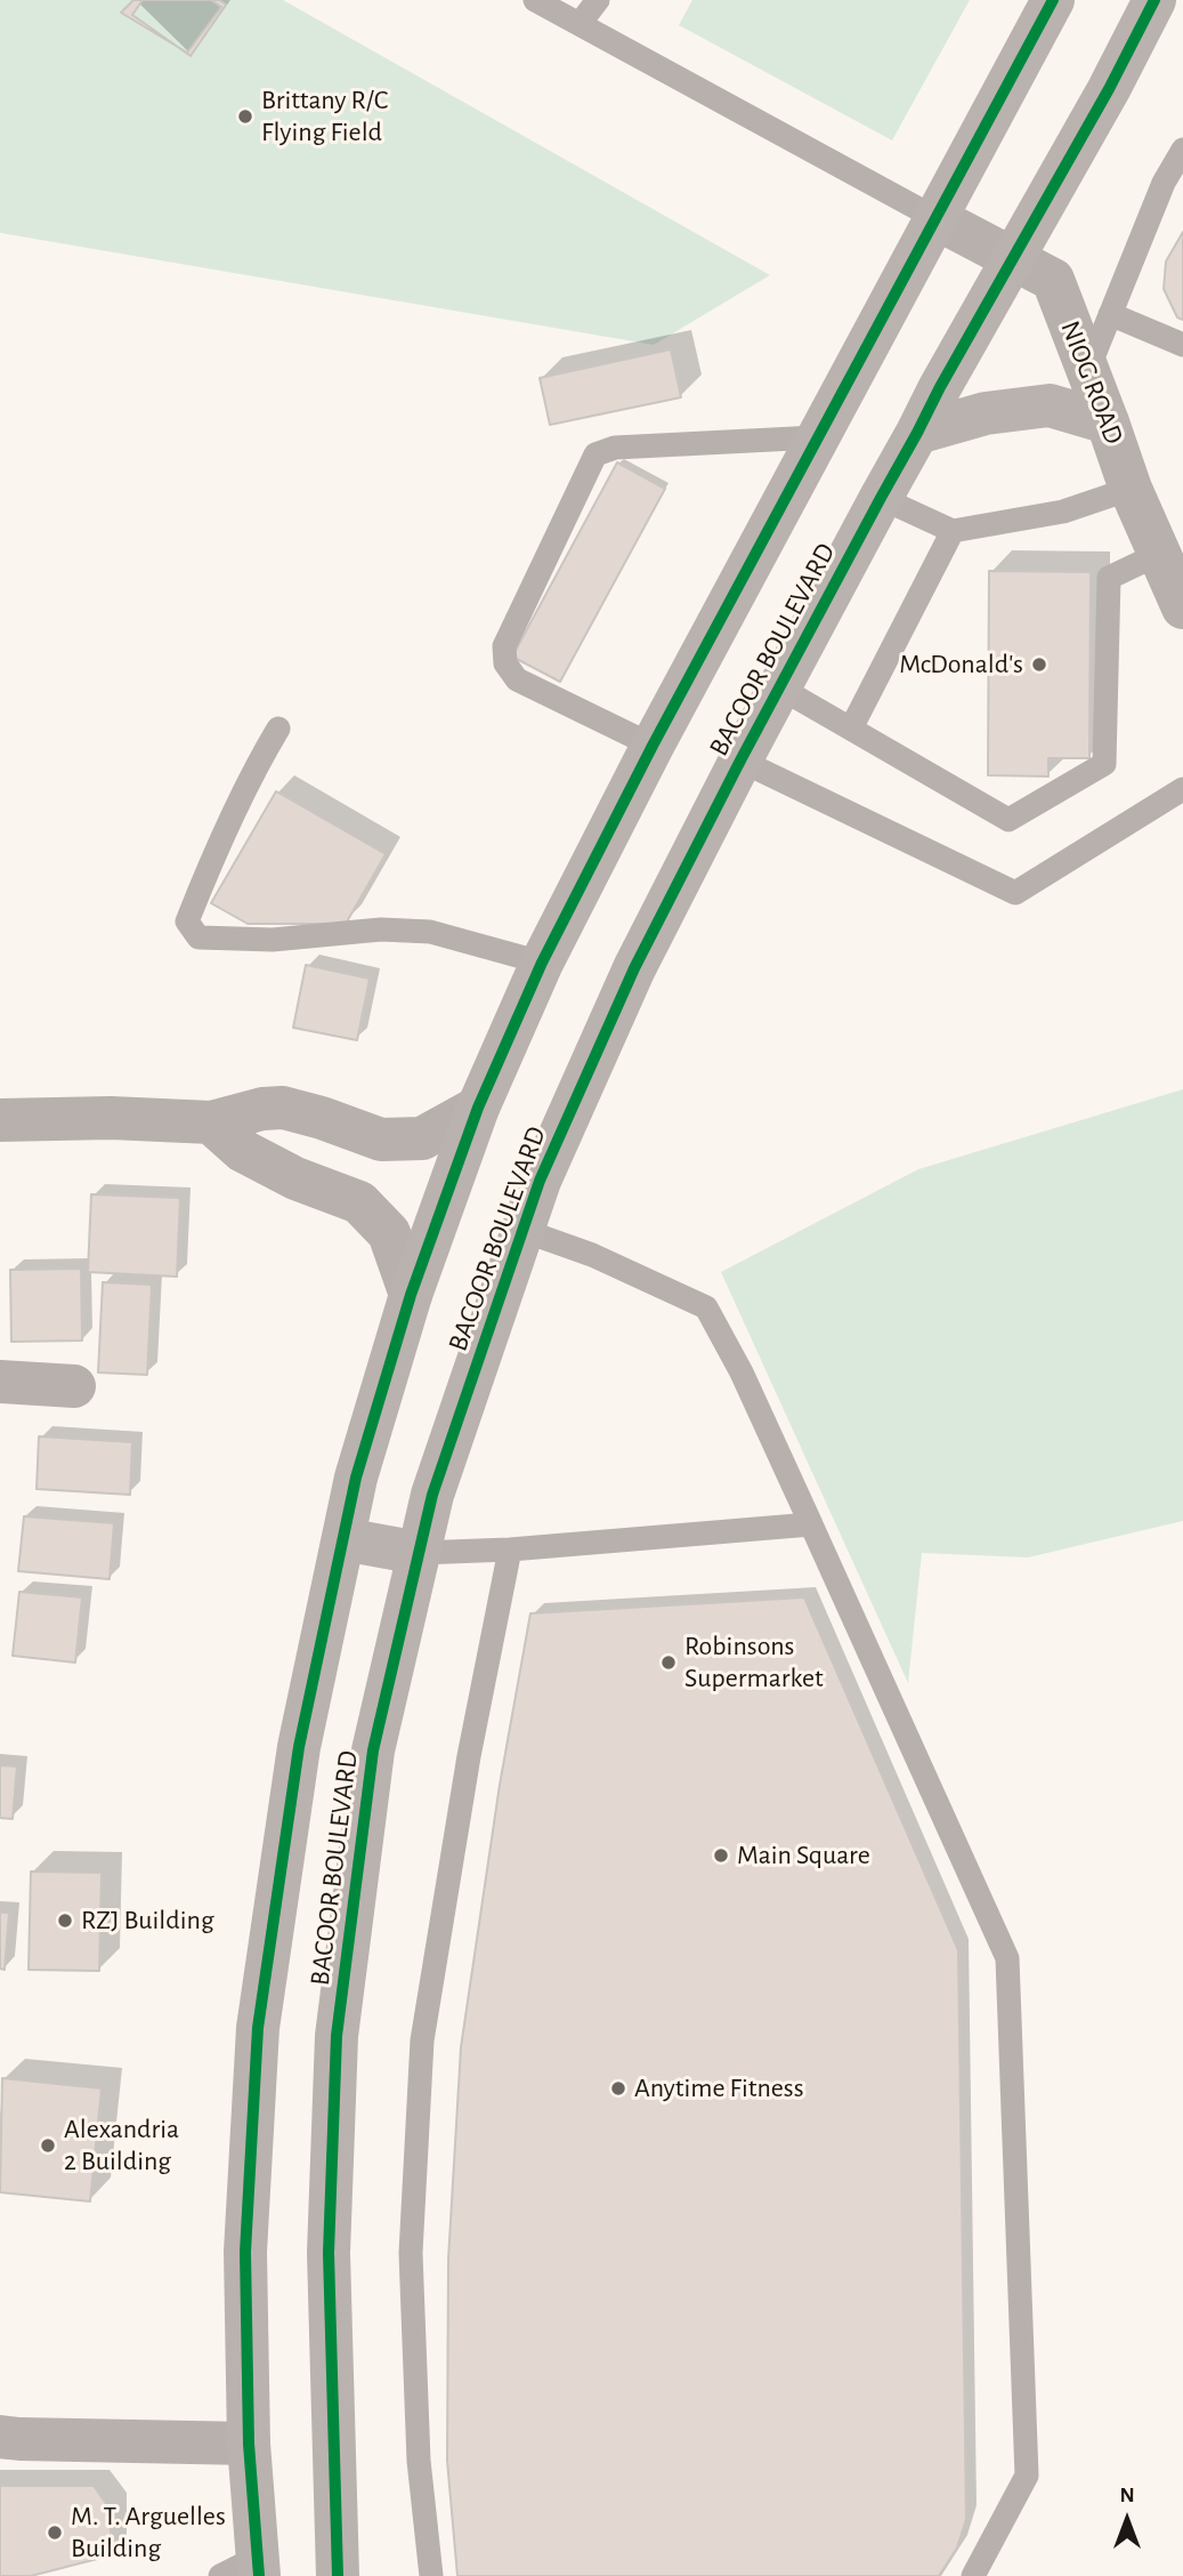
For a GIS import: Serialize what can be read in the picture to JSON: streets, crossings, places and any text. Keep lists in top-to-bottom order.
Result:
{
  "streets": {
    "main road": ["BACOOR BOULEVARD"],
    "street": ["NIOG ROAD"]
  },
  "crossings": [
    ["NIOG ROAD", "BACOOR BOULEVARD"]
  ],
  "places": [
    "Brittany R/C Flying Field",
    "McDonald's",
    "Robinsons Supermarket",
    "Main Square",
    "RZJ Building",
    "Anytime Fitness",
    "Alexandria 2 Building",
    "M. T. Arguelles Building"
  ],
  "north": "top"
}
